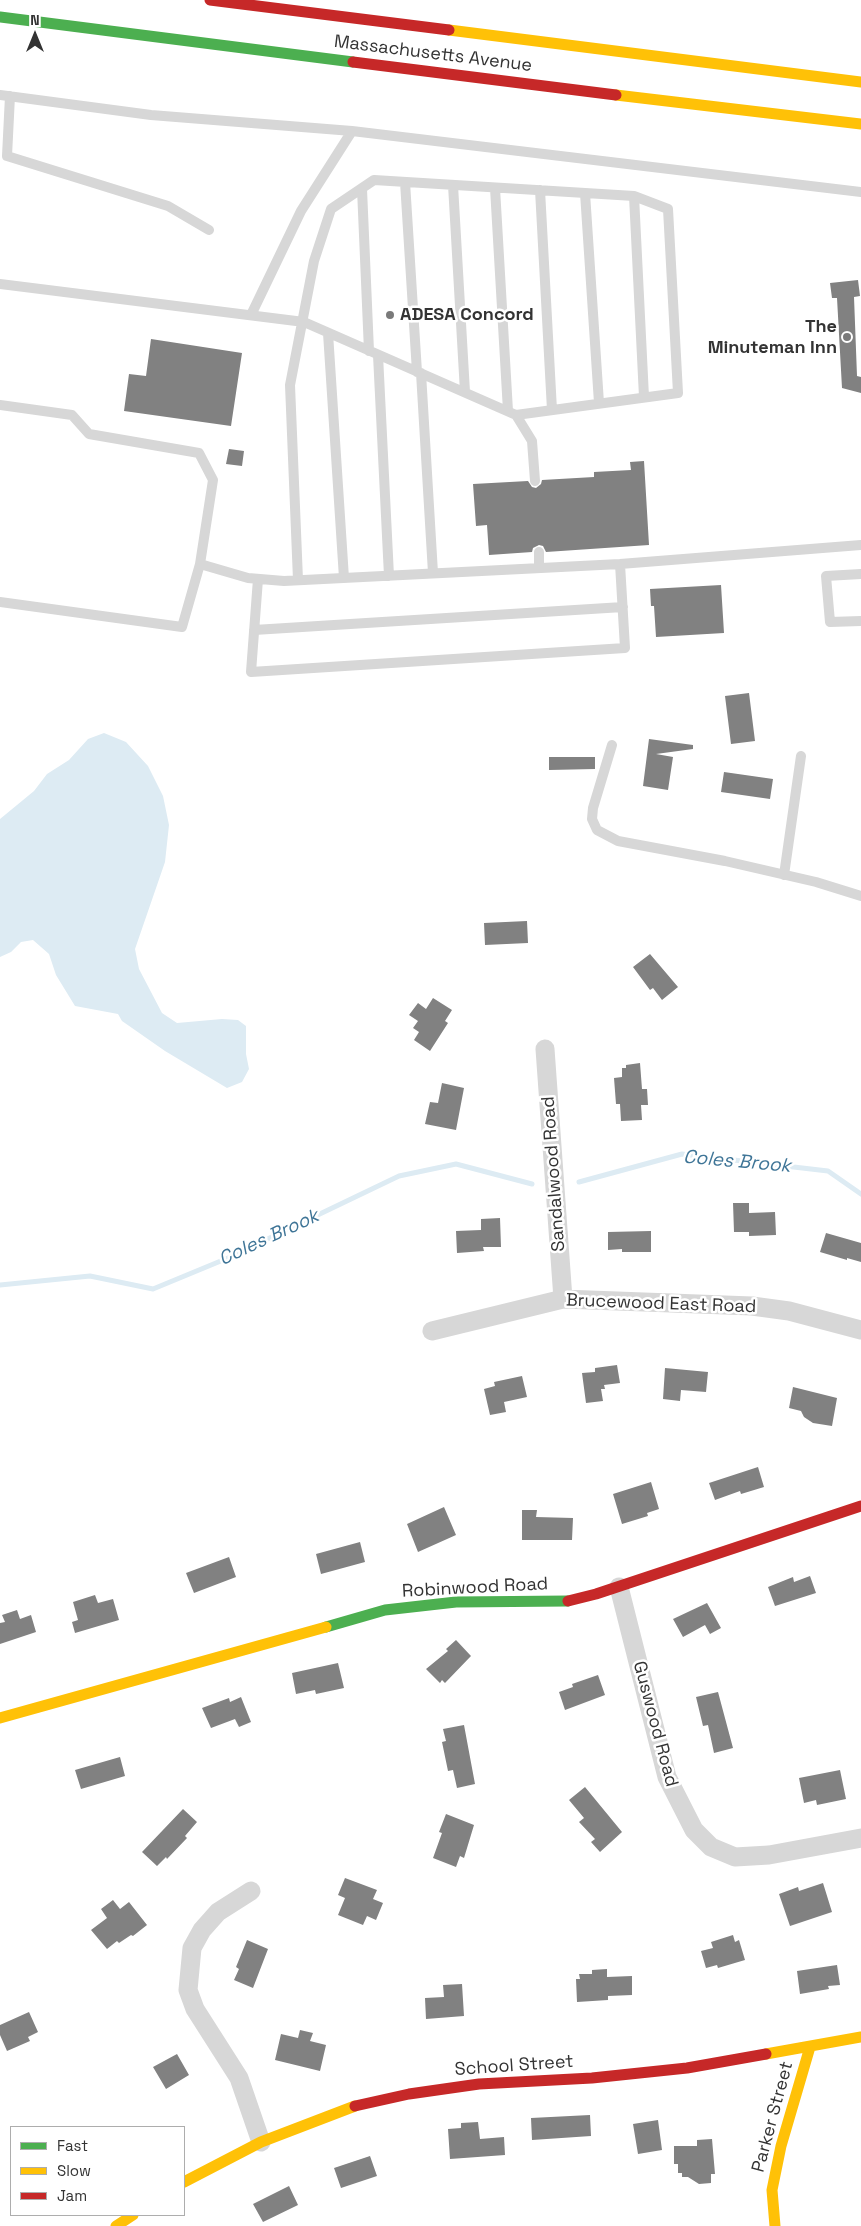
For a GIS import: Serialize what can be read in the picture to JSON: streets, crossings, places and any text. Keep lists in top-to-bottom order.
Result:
{
  "streets": {
    "main road": [
      "Massachusetts Avenue",
      "Robinwood Road",
      "School Street",
      "Parker Street"
    ],
    "street": ["Sandalwood Road", "Brucewood East Road", "Guswood Road"]
  },
  "crossings": [
    ["Sandalwood Road", "Brucewood East Road"],
    ["Robinwood Road", "Guswood Road"],
    ["School Street", "Parker Street"]
  ],
  "water": ["Coles Brook"],
  "places": ["ADESA Concord", "The Minuteman Inn"],
  "legend": ["Fast", "Slow", "Jam"],
  "north": "top"
}
